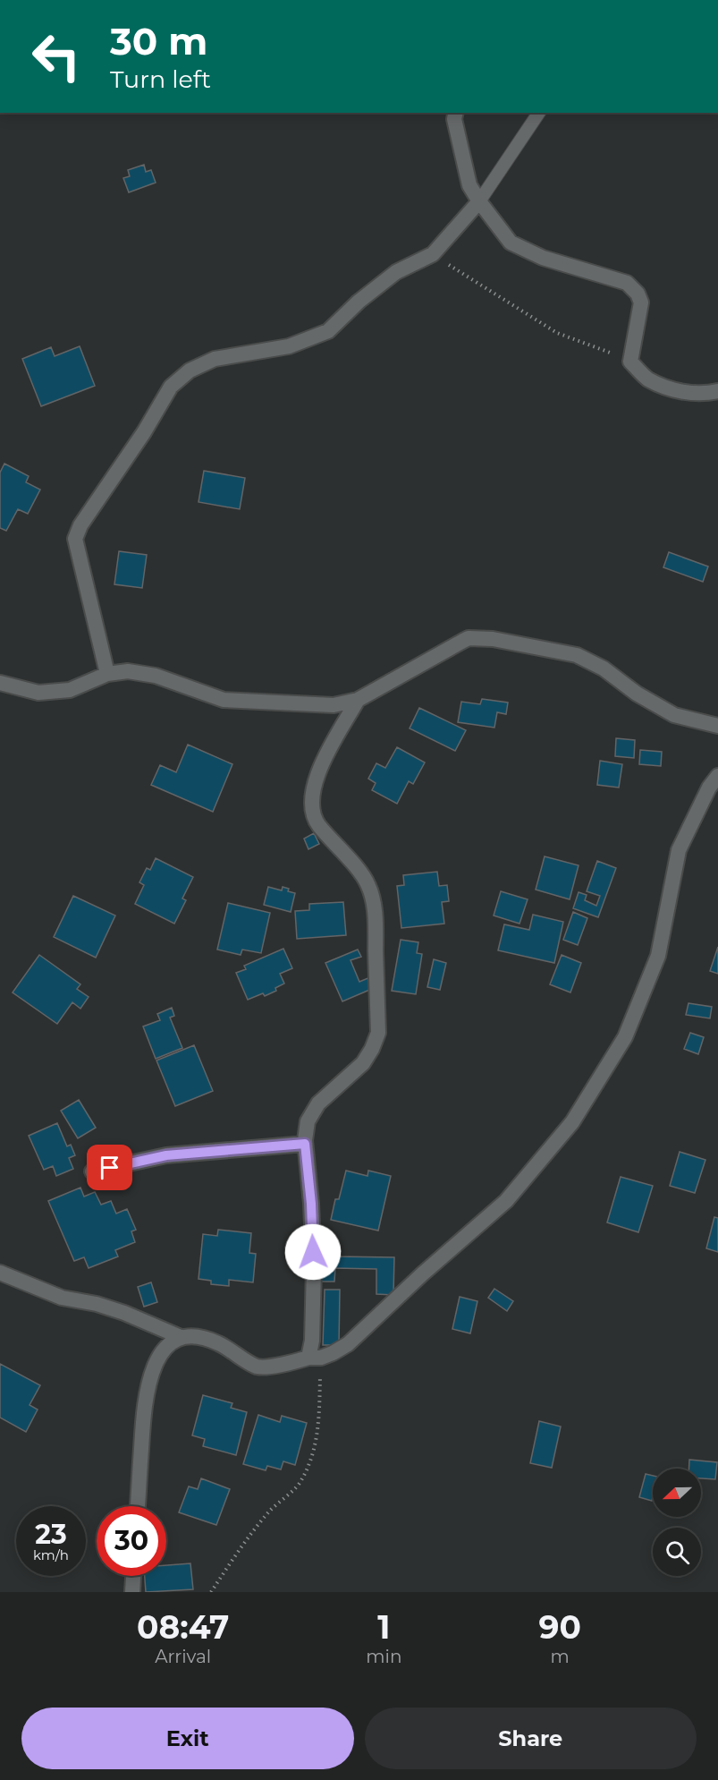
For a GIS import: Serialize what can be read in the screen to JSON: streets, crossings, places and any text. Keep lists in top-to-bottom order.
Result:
{
  "north": "left",
  "page": {
    "turn": ["30 m", "Turn left"],
    "speed": "23 km/h",
    "limit": "30",
    "eta": [
      "08:47",
      "Arrival",
      "1",
      "min",
      "90",
      "m"
    ],
    "buttons": ["Exit", "Share"]
  }
}
